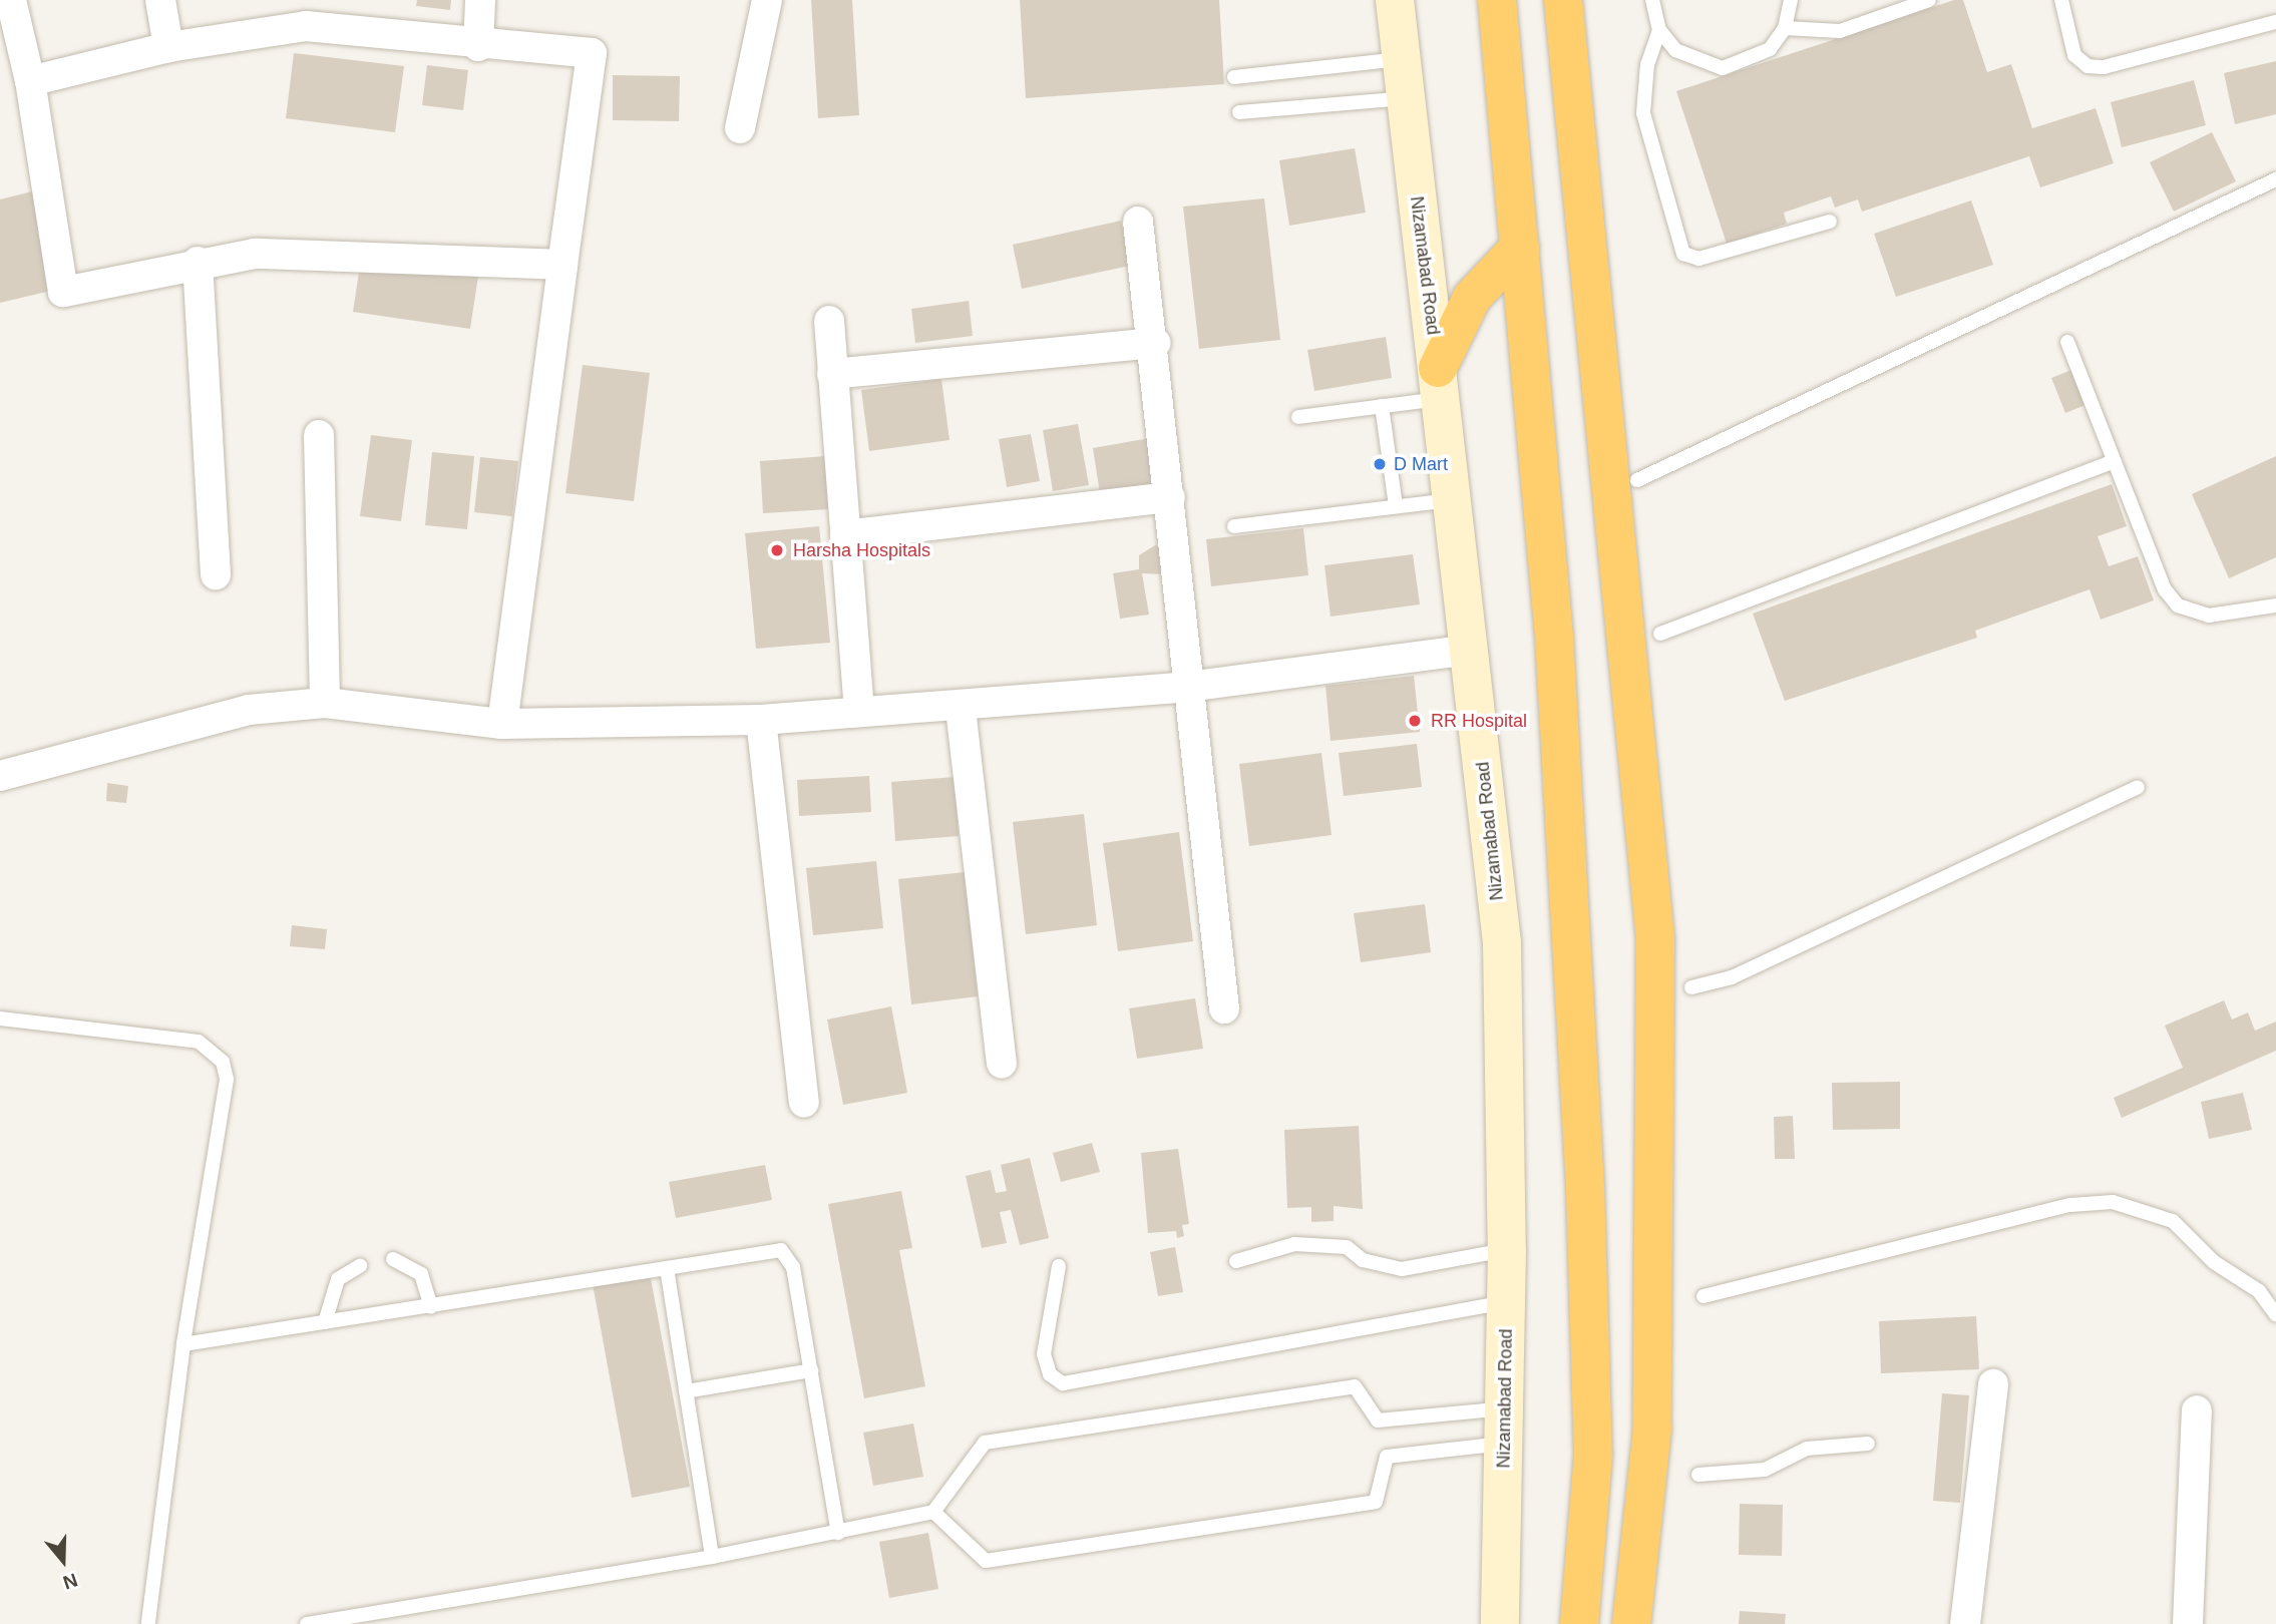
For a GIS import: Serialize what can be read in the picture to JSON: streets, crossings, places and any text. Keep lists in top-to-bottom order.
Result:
{
  "streets": {
    "main road": ["Nizamabad Road"]
  },
  "places": ["D Mart", "Harsha Hospitals", "RR Hospital"],
  "north": "bottom"
}
